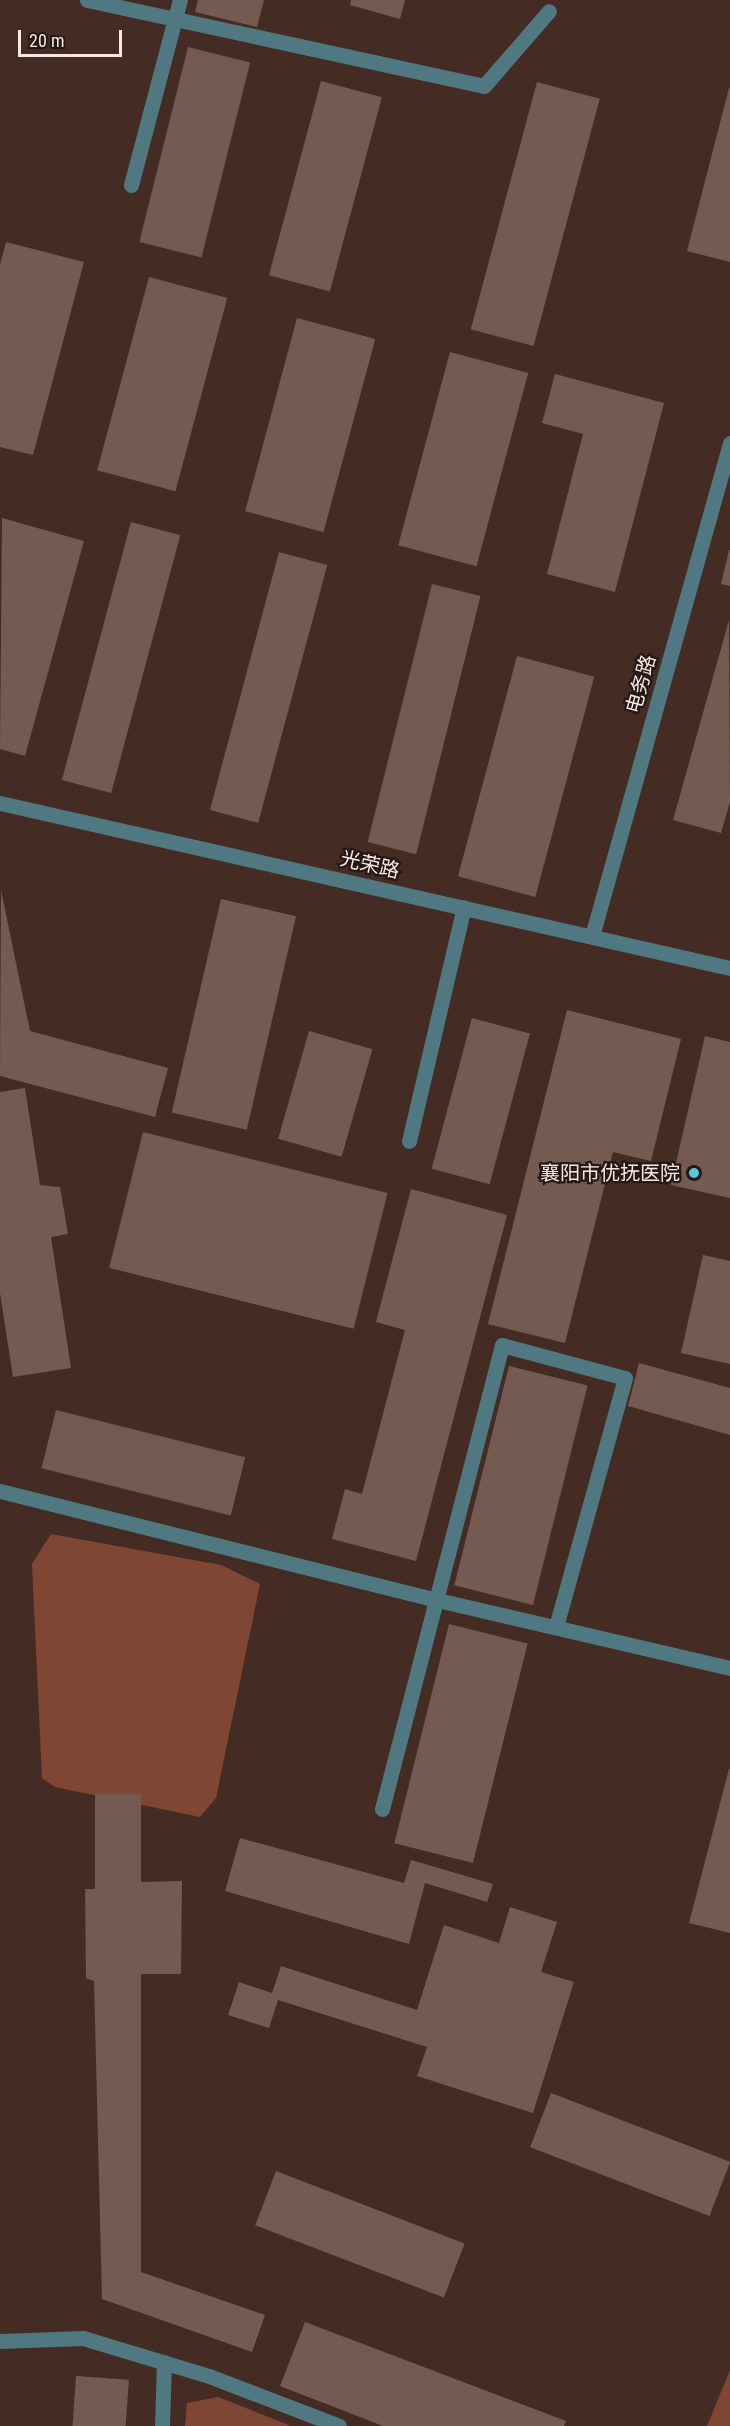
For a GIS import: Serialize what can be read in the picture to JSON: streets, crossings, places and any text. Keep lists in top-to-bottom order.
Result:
{
  "streets": {
    "street": ["电务路", "光荣路"]
  },
  "crossings": [
    ["电务路", "光荣路"]
  ],
  "places": ["襄阳市优抚医院"],
  "scale_bar": "20 m"
}
